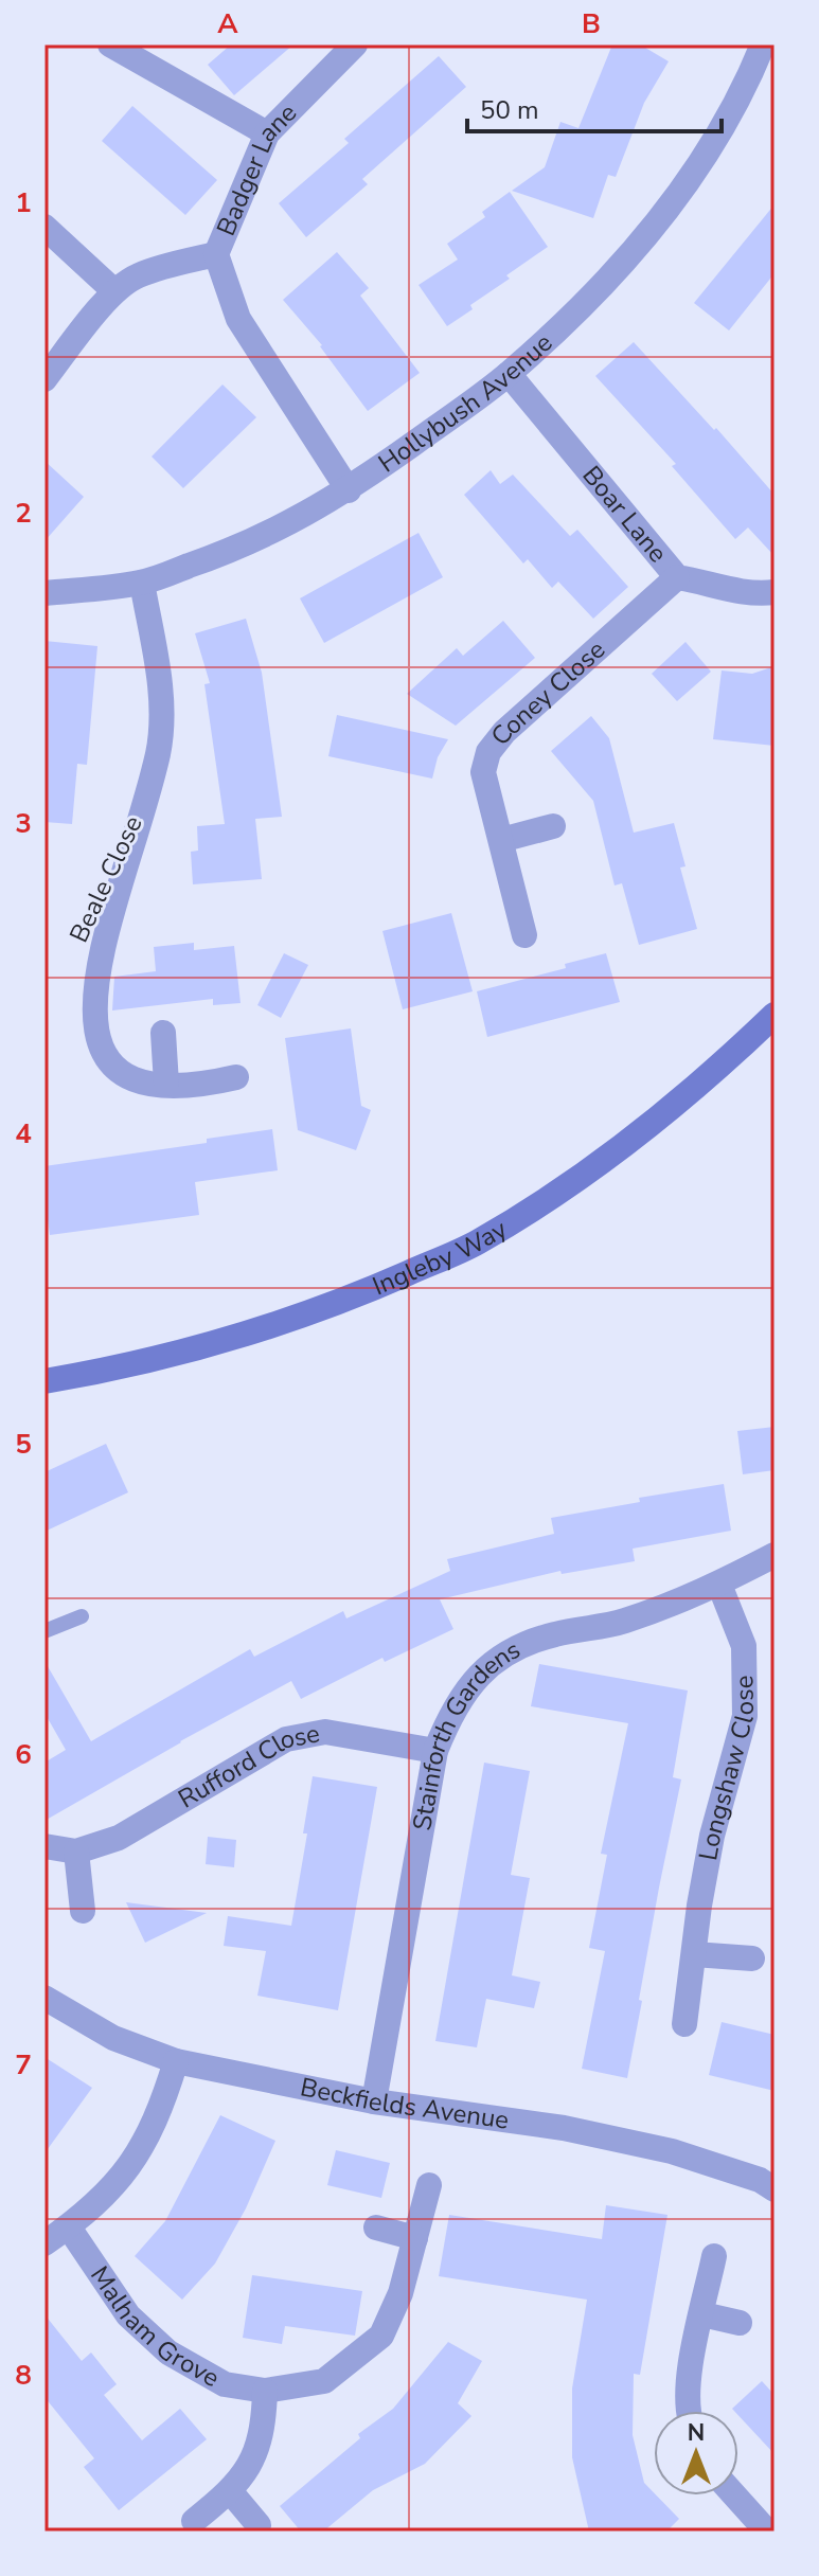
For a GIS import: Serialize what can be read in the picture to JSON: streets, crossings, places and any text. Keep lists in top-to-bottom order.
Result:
{
  "streets": {
    "street": [
      "Badger Lane",
      "Hollybush Avenue",
      "Boar Lane",
      "Coney Close",
      "Beale Close",
      "Ingleby Way",
      "Stainforth Gardens",
      "Longshaw Close",
      "Rufford Close",
      "Beckfields Avenue",
      "Malham Grove"
    ]
  },
  "crossings": [
    ["Badger Lane", "Hollybush Avenue"],
    ["Hollybush Avenue", "Boar Lane"],
    ["Hollybush Avenue", "Beale Close"],
    ["Boar Lane", "Coney Close"],
    ["Stainforth Gardens", "Longshaw Close"],
    ["Stainforth Gardens", "Rufford Close"],
    ["Stainforth Gardens", "Beckfields Avenue"]
  ],
  "scale_bar": "50 m",
  "north": "top",
  "grid": {
    "columns": ["A", "B"],
    "rows": [
      "1",
      "2",
      "3",
      "4",
      "5",
      "6",
      "7",
      "8"
    ]
  }
}
